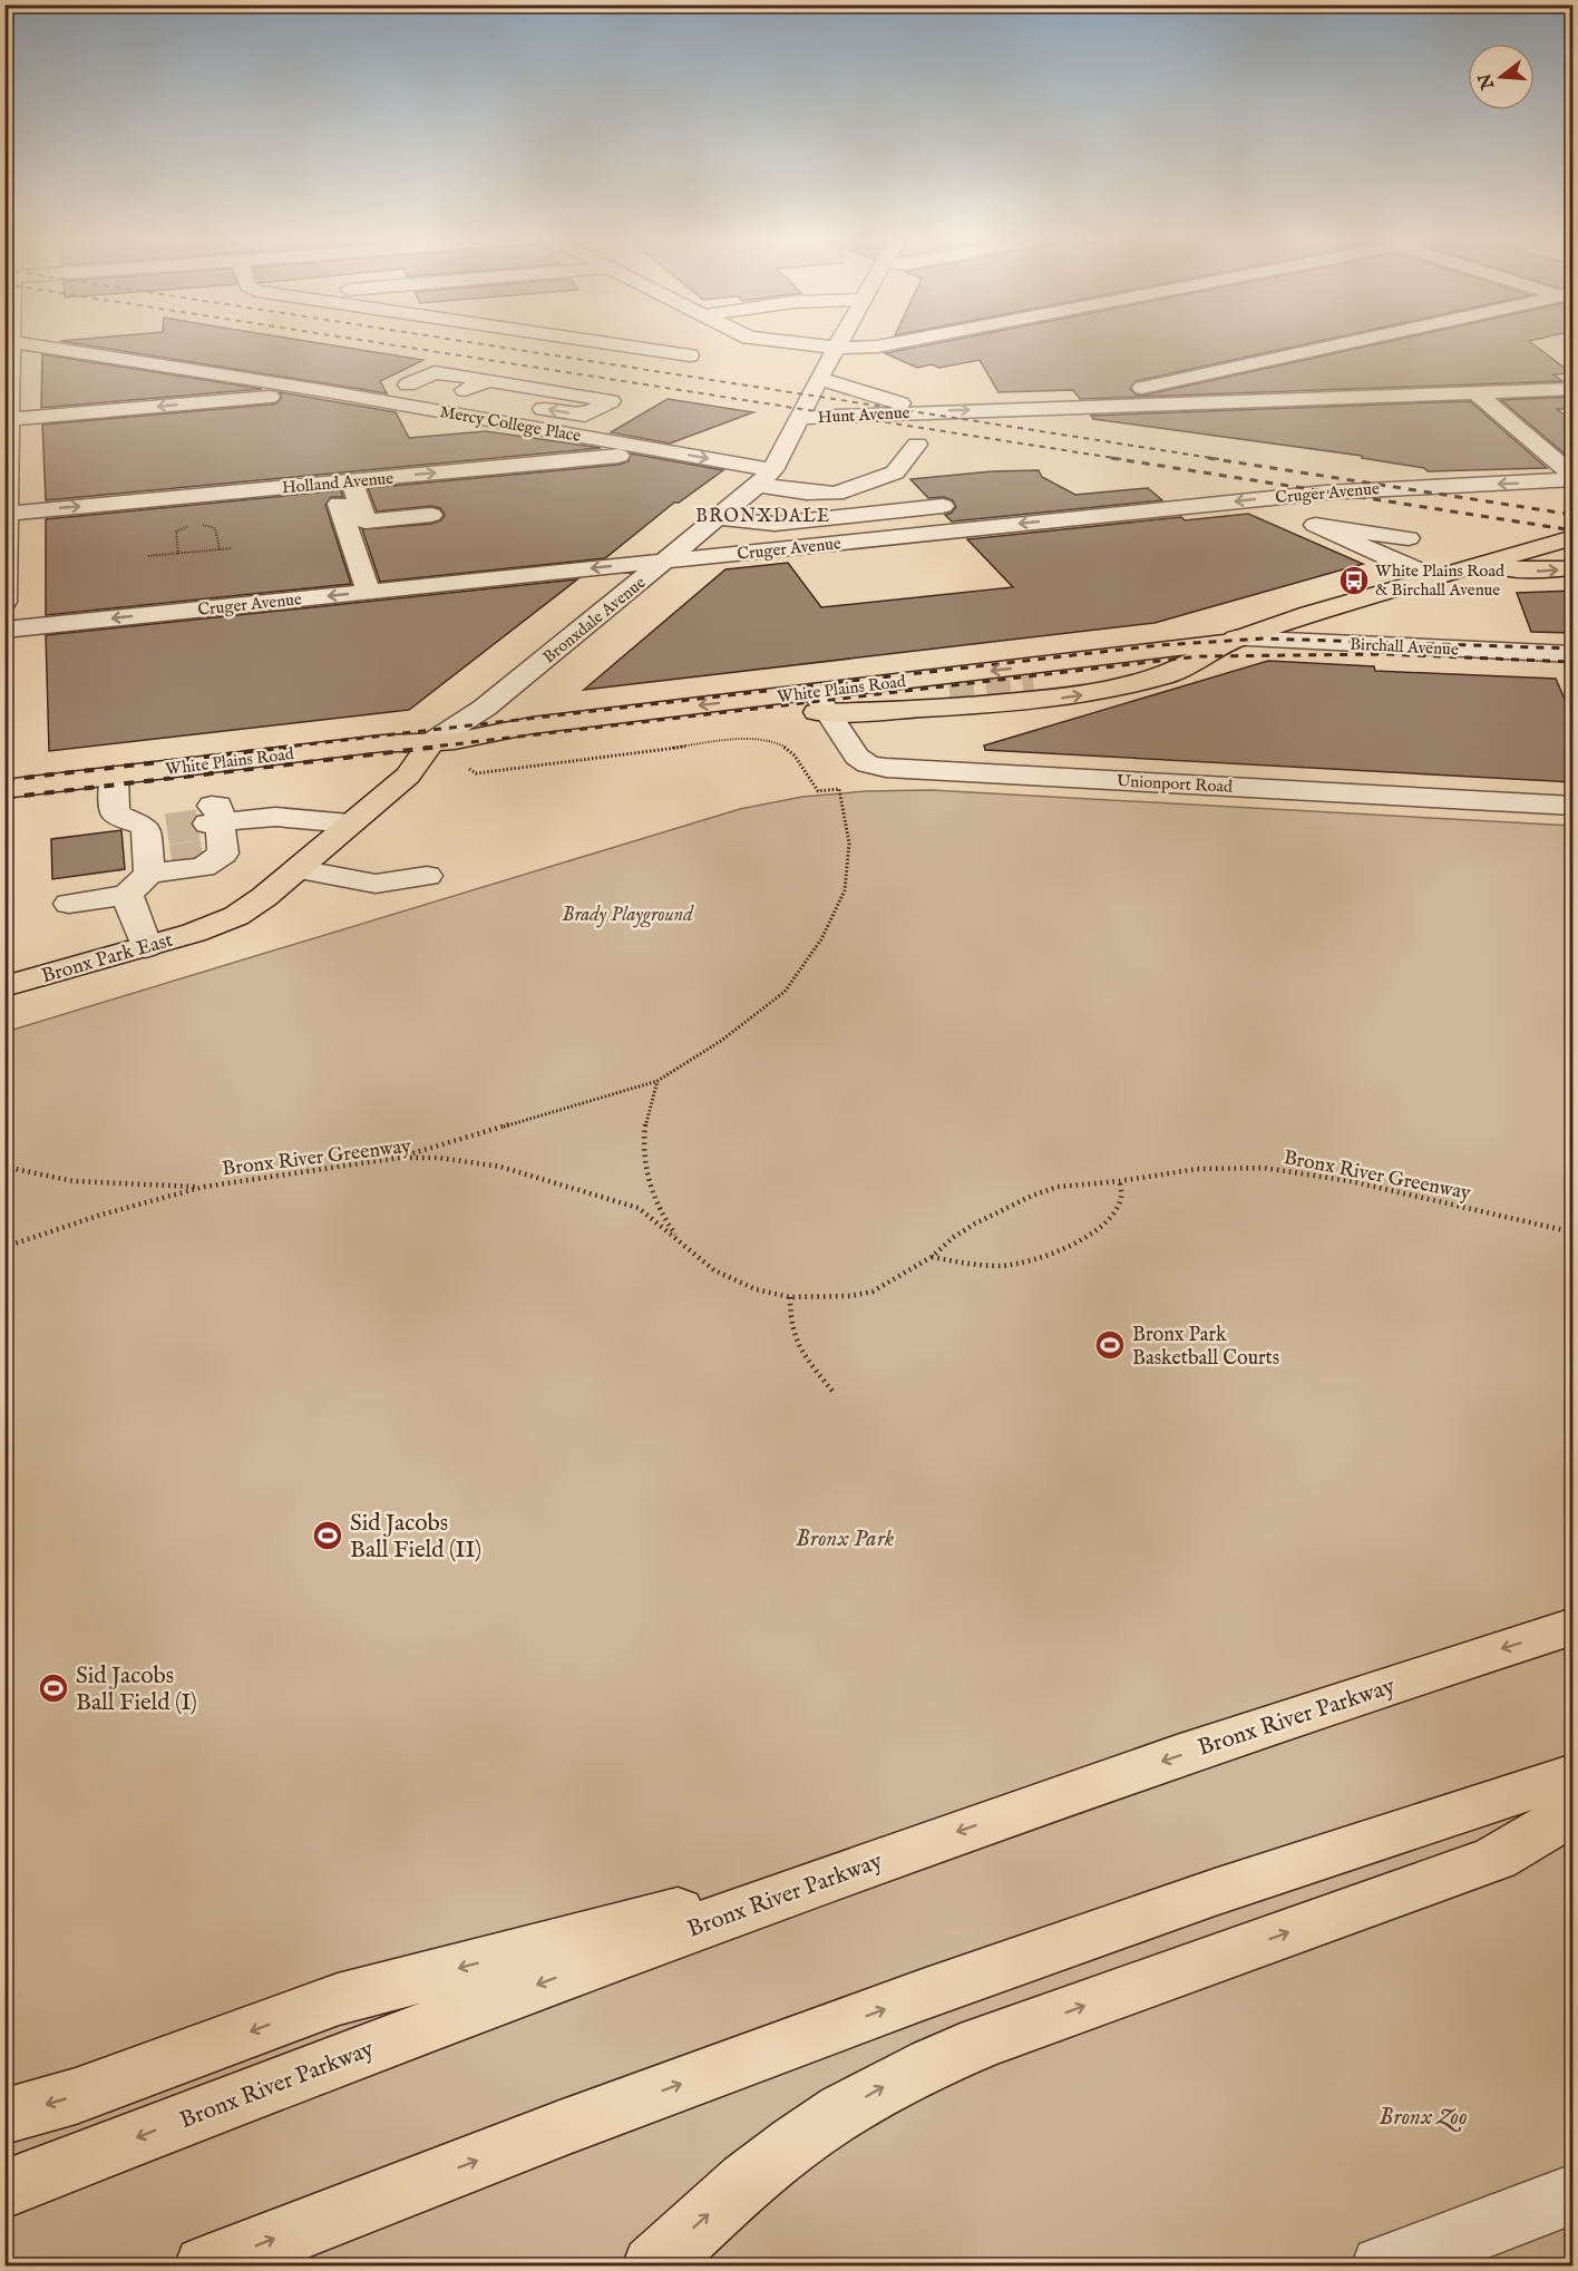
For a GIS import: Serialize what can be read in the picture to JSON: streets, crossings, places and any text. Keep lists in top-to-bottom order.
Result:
{
  "streets": {
    "main road": [
      "Bronxdale Avenue",
      "White Plains Road",
      "Bronx Park East",
      "Bronx River Parkway"
    ],
    "street": [
      "Hunt Avenue",
      "Mercy College Place",
      "Holland Avenue",
      "Cruger Avenue",
      "Birchall Avenue",
      "Unionport Road"
    ],
    "path": ["Bronx River Greenway"]
  },
  "crossings": [
    ["Hunt Avenue", "Bronxdale Avenue"],
    ["Mercy College Place", "Holland Avenue"],
    ["Mercy College Place", "Bronxdale Avenue"],
    ["Cruger Avenue", "Bronxdale Avenue"],
    ["Bronxdale Avenue", "White Plains Road"],
    ["Bronxdale Avenue", "Bronx Park East"],
    ["Birchall Avenue", "White Plains Road"],
    ["White Plains Road", "Unionport Road"]
  ],
  "districts": ["BRONXDALE"],
  "parks": ["Brady Playground", "Bronx Park", "Bronx Zoo"],
  "places": {
    "bus stop": ["White Plains Road & Birchall Avenue"],
    "sports": ["Bronx Park Basketball Courts", "Sid Jacobs Ball Field (II)", "Sid Jacobs Ball Field (I)"]
  },
  "north": "left"
}
